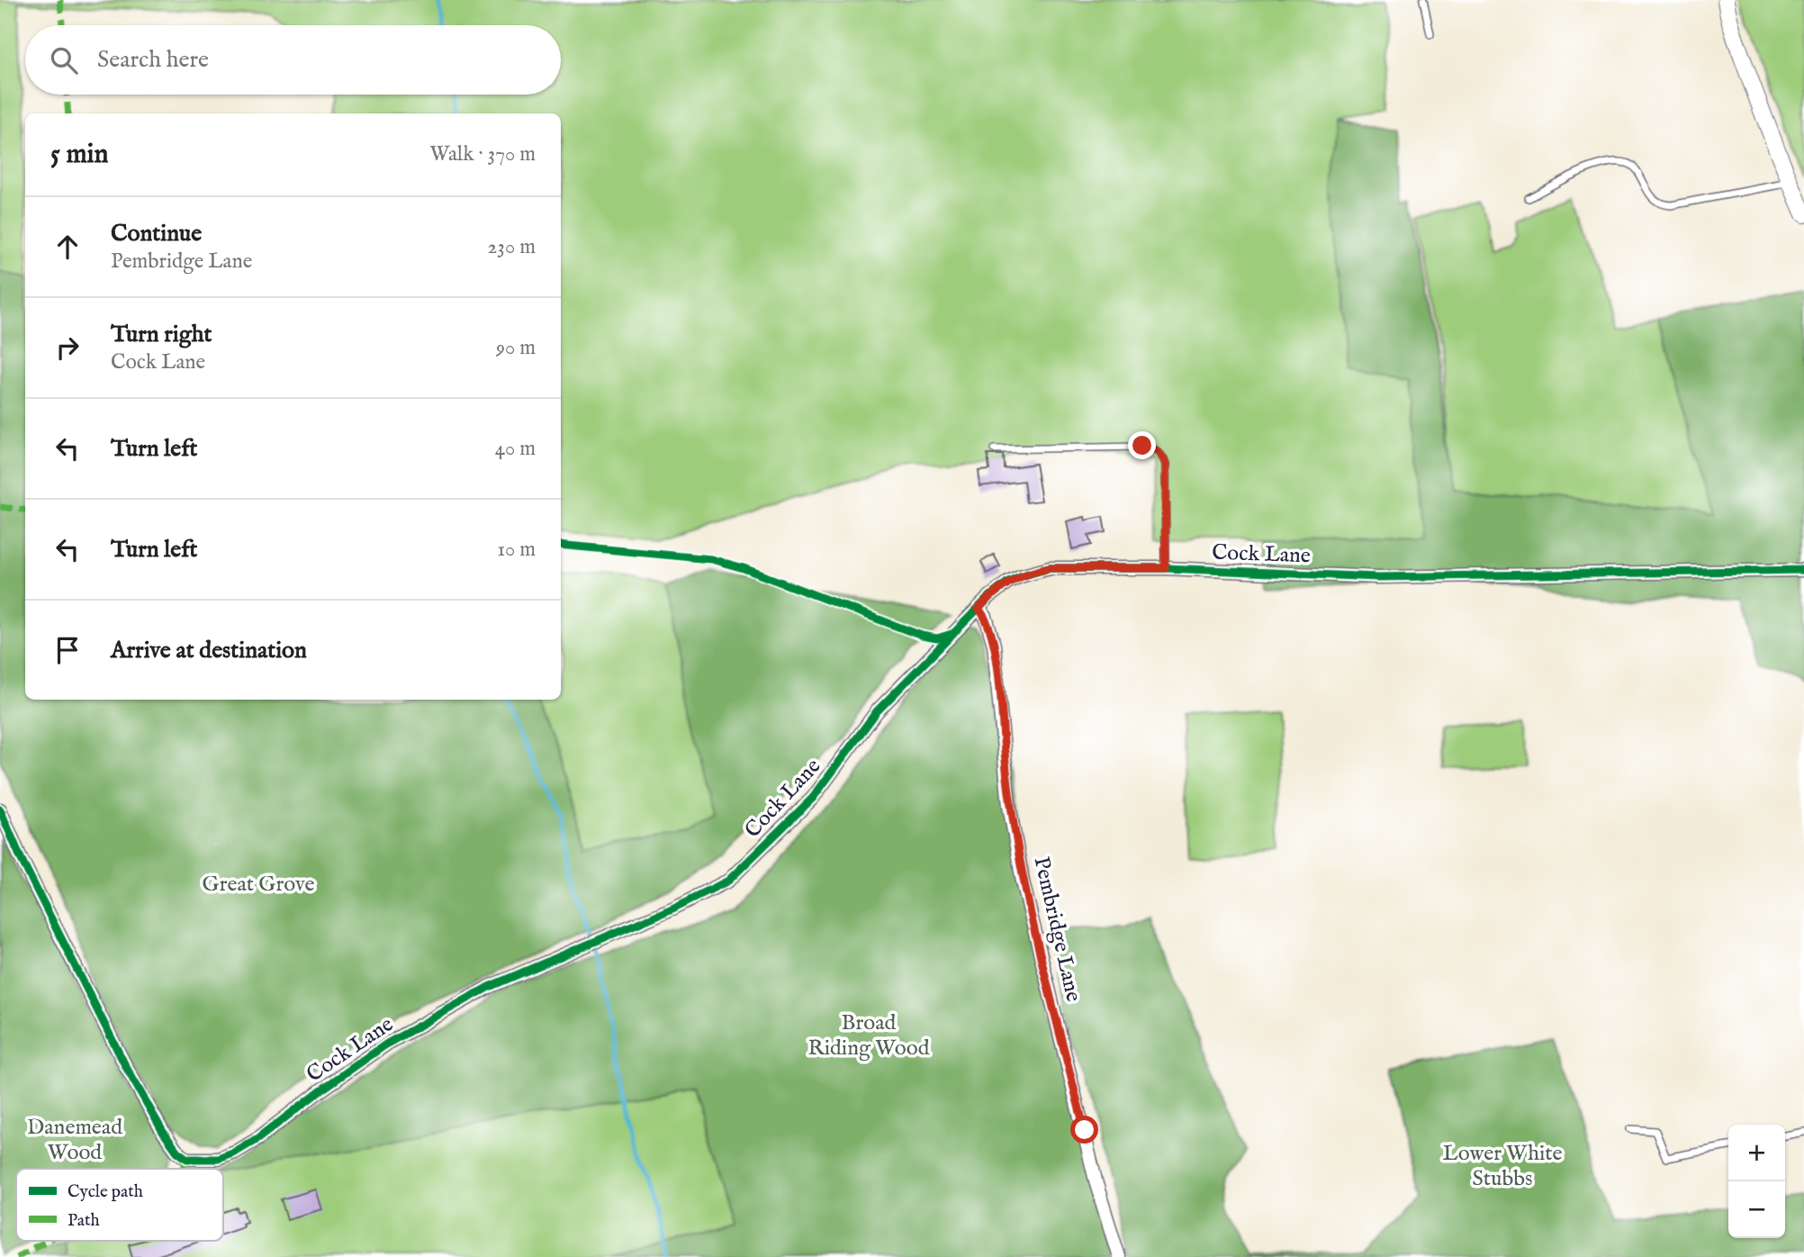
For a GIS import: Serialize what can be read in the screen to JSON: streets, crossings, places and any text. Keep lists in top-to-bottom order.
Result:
{
  "streets": {
    "street": ["Cock Lane", "Pembridge Lane"]
  },
  "crossings": [
    ["Cock Lane", "Pembridge Lane"]
  ],
  "parks": [
    "Great Grove",
    "Broad Riding Wood",
    "Danemead Wood",
    "Lower White Stubbs"
  ],
  "legend": ["Cycle path", "Path"],
  "page": {
    "search": "Search here",
    "heading": ["5 min", "Walk · 370 m"],
    "list": [
      ["Continue", "Pembridge Lane", "230 m"],
      ["Turn right", "Cock Lane", "90 m"],
      ["Turn left", "40 m"],
      ["Turn left", "10 m"],
      "Arrive at destination"
    ],
    "map_buttons": ["+", "−"]
  }
}
